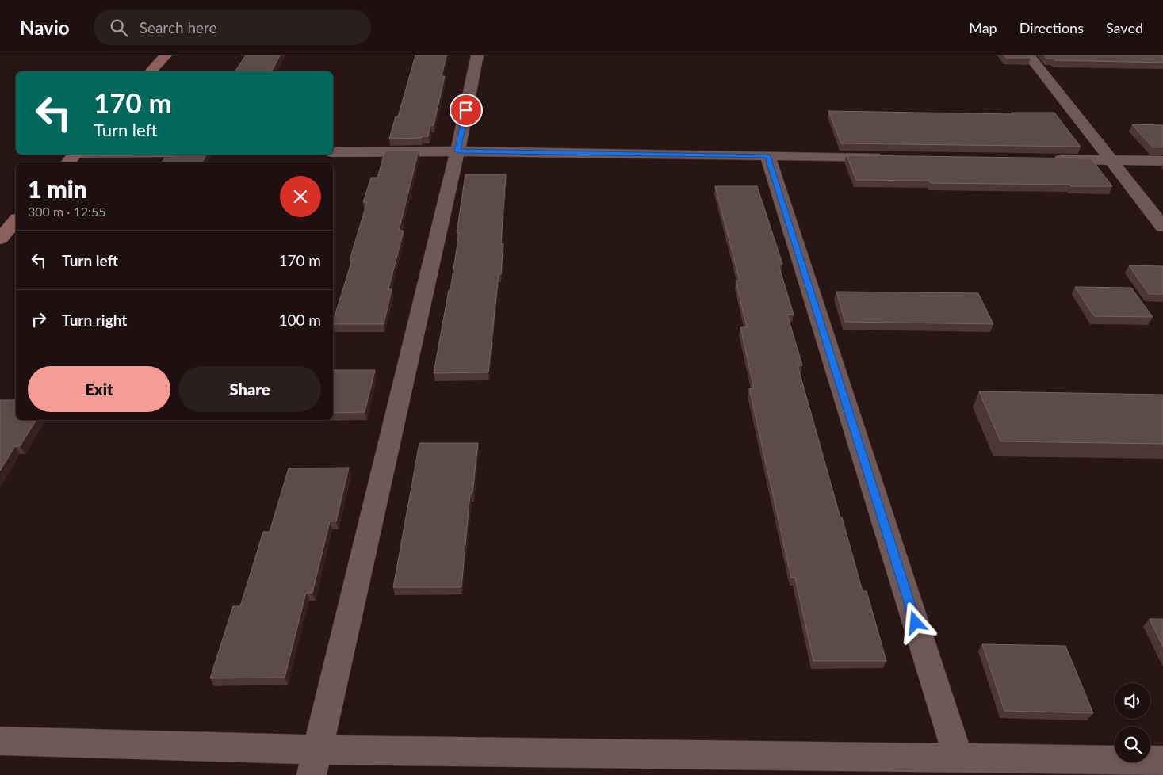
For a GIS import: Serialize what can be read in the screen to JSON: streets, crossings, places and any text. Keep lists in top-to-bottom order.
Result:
{
  "page": {
    "header": "Navio",
    "search": "Search here",
    "nav": ["Map", "Directions", "Saved"],
    "turn": ["170 m", "Turn left"],
    "heading": ["1 min", "300 m · 12:55"],
    "list": [
      {
        "name": "Turn left",
        "value": "170 m"
      },
      {
        "name": "Turn right",
        "value": "100 m"
      }
    ],
    "buttons": ["Exit", "Share"]
  }
}
